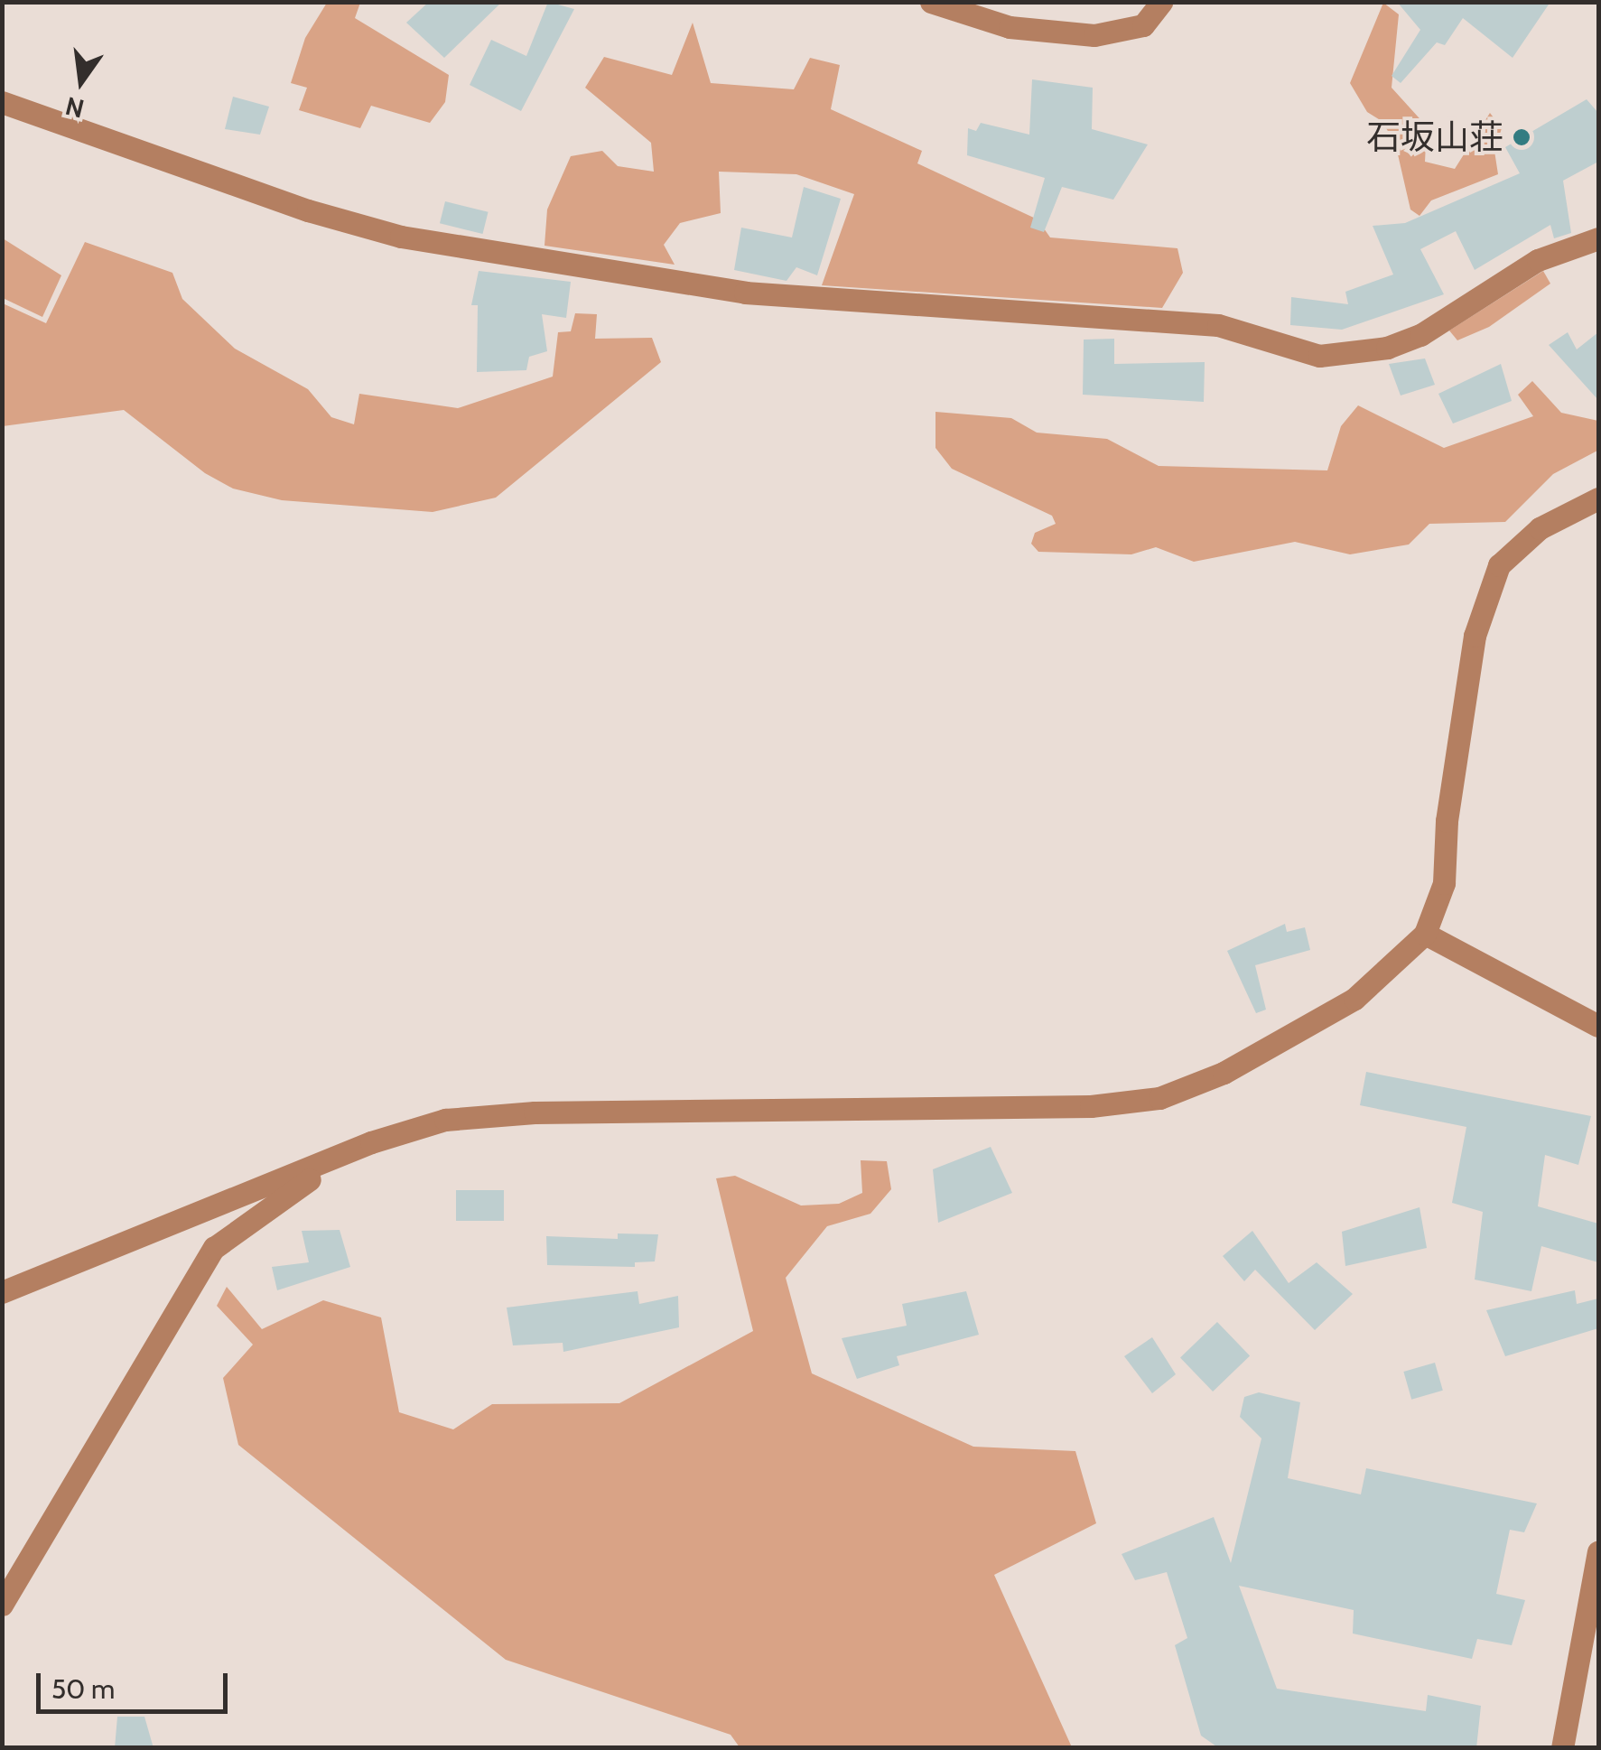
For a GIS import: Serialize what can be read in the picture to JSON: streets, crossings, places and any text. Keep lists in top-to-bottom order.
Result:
{
  "places": ["石坂山荘"],
  "scale_bar": "50 m",
  "north": "bottom"
}
